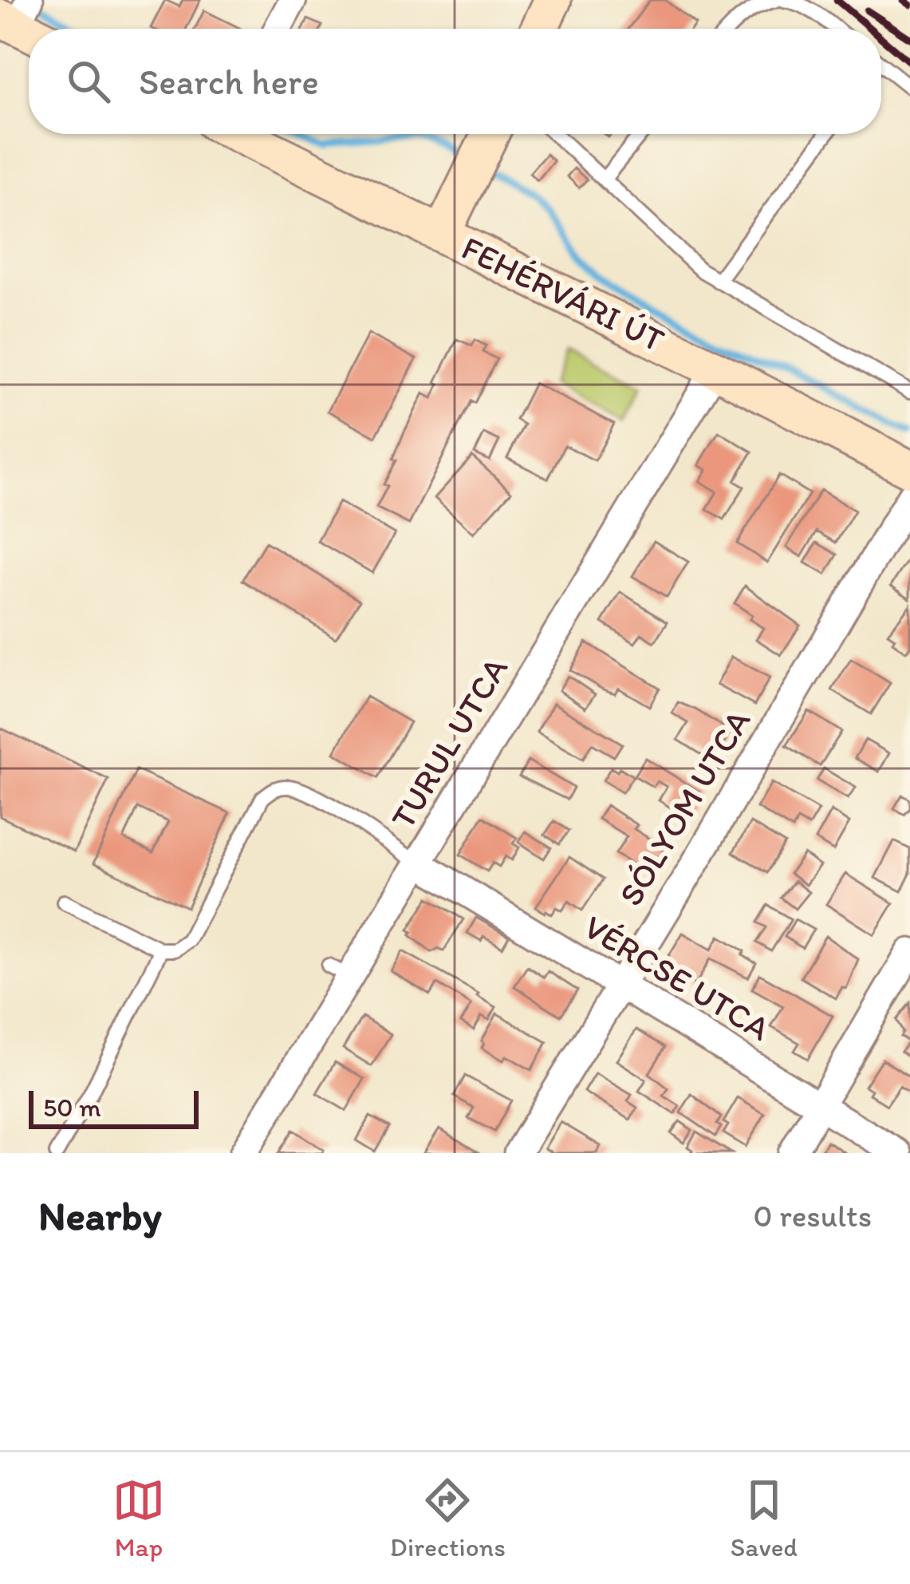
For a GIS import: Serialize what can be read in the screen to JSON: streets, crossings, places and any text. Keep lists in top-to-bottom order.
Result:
{
  "streets": {
    "main road": ["FEHÉRVÁRI ÚT"],
    "street": ["TURUL UTCA", "SÓLYOM UTCA", "VÉRCSE UTCA"]
  },
  "crossings": [
    ["FEHÉRVÁRI ÚT", "TURUL UTCA"],
    ["TURUL UTCA", "VÉRCSE UTCA"],
    ["SÓLYOM UTCA", "VÉRCSE UTCA"]
  ],
  "scale_bar": "50 m",
  "page": {
    "search": "Search here",
    "scale": "50 m",
    "heading": ["Nearby", "0 results"],
    "nav": ["Map", "Directions", "Saved"]
  }
}
